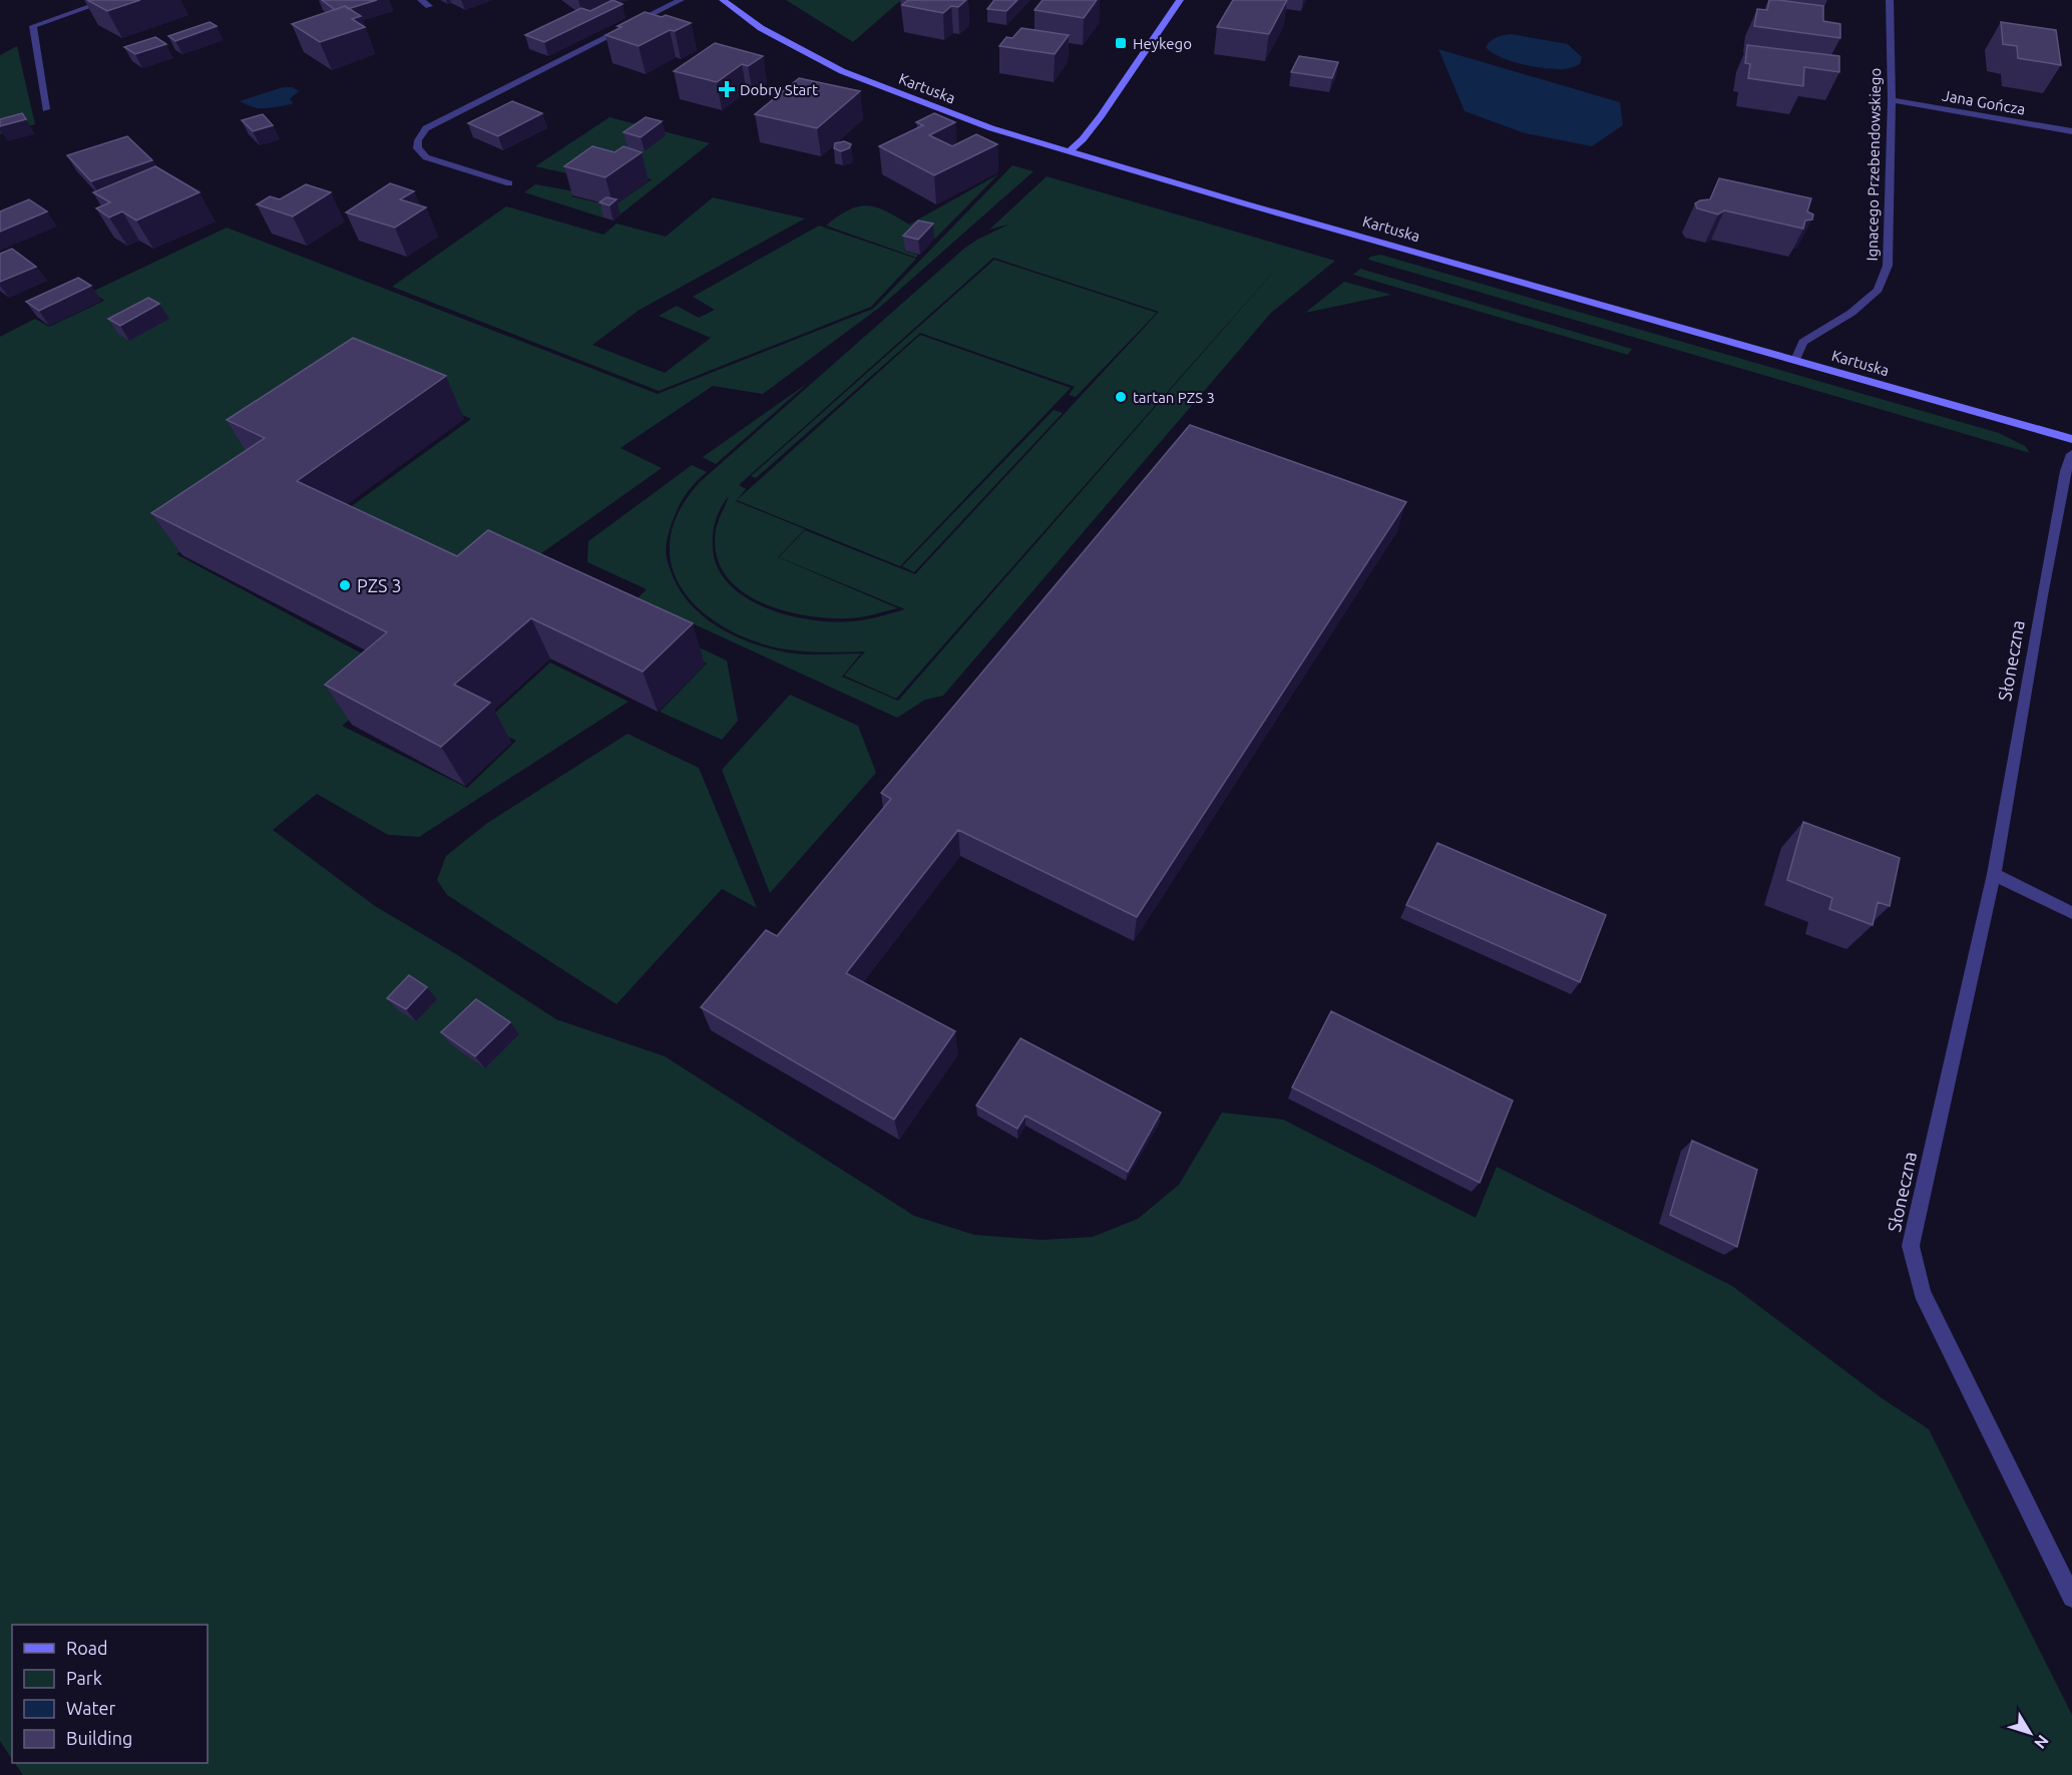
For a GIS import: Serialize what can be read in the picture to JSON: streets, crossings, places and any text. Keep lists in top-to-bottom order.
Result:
{
  "streets": {
    "main road": ["Kartuska"],
    "street": ["Jana Gończa", "Ignacego Przebendowskiego", "Słoneczna"]
  },
  "crossings": [
    ["Kartuska", "Ignacego Przebendowskiego"],
    ["Jana Gończa", "Ignacego Przebendowskiego"]
  ],
  "places": {
    "transit": ["Heykego"],
    "health": ["Dobry Start"],
    "other": ["tartan PZS 3", "PZS 3"]
  },
  "legend": [
    "Road",
    "Park",
    "Water",
    "Building"
  ],
  "north": "bottom right"
}
